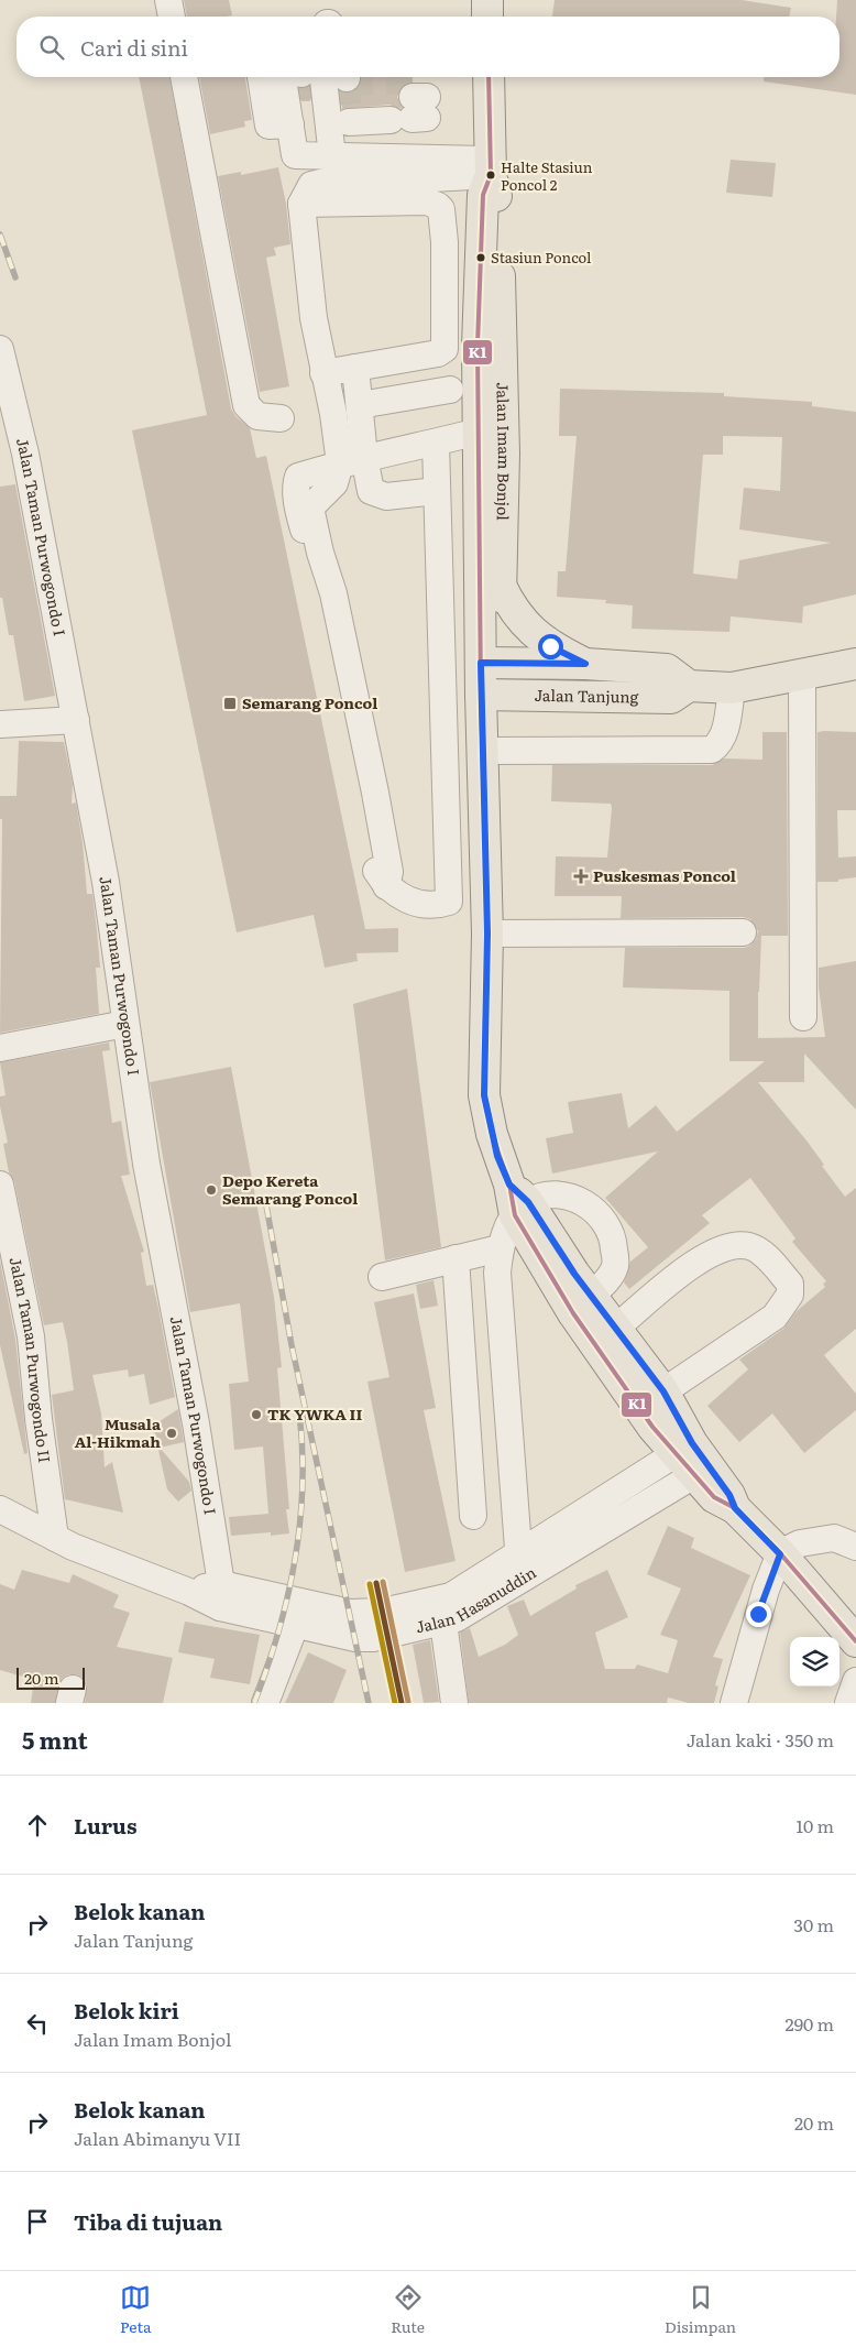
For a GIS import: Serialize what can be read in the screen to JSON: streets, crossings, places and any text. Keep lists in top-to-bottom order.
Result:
{
  "streets": {
    "main road": ["Jalan Imam Bonjol", "Jalan Tanjung"],
    "street": ["Jalan Taman Purwogondo I", "Jalan Taman Purwogondo II", "Jalan Hasanuddin"]
  },
  "crossings": [
    ["Jalan Imam Bonjol", "Jalan Tanjung"],
    ["Jalan Imam Bonjol", "Jalan Hasanuddin"],
    ["Jalan Taman Purwogondo I", "Jalan Hasanuddin"],
    ["Jalan Taman Purwogondo II", "Jalan Hasanuddin"]
  ],
  "places": {
    "other": [
      "Halte Stasiun Poncol 2",
      "Stasiun Poncol",
      "Depo Kereta Semarang Poncol",
      "TK YWKA II",
      "Musala Al-Hikmah"
    ],
    "transit": ["Semarang Poncol"],
    "health": ["Puskesmas Poncol"]
  },
  "lines": ["transit line K1"],
  "scale_bar": "20 m",
  "page": {
    "search": "Cari di sini",
    "scale": "20 m",
    "heading": ["5 mnt", "Jalan kaki · 350 m"],
    "list": [
      ["Lurus", "10 m"],
      ["Belok kanan", "Jalan Tanjung", "30 m"],
      ["Belok kiri", "Jalan Imam Bonjol", "290 m"],
      ["Belok kanan", "Jalan Abimanyu VII", "20 m"],
      "Tiba di tujuan"
    ],
    "nav": ["Peta", "Rute", "Disimpan"]
  }
}
